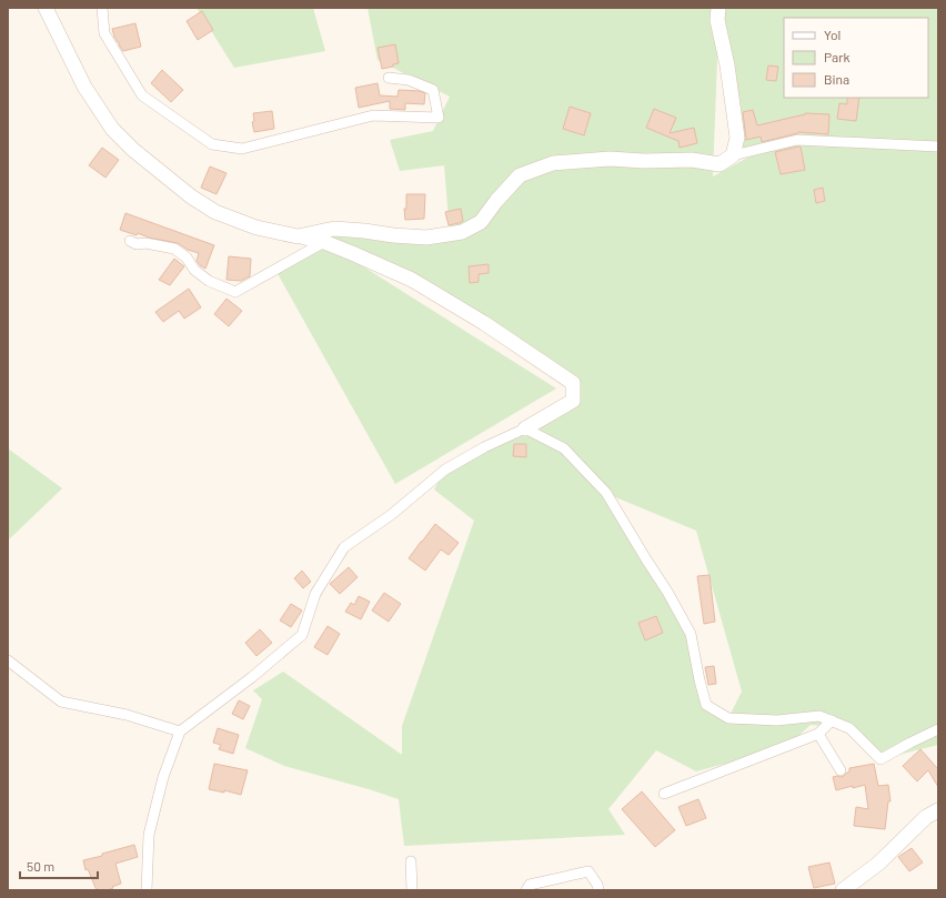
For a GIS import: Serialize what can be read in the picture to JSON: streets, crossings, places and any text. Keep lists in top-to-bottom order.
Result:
{
  "legend": ["Yol", "Park", "Bina"],
  "scale_bar": "50 m"
}
